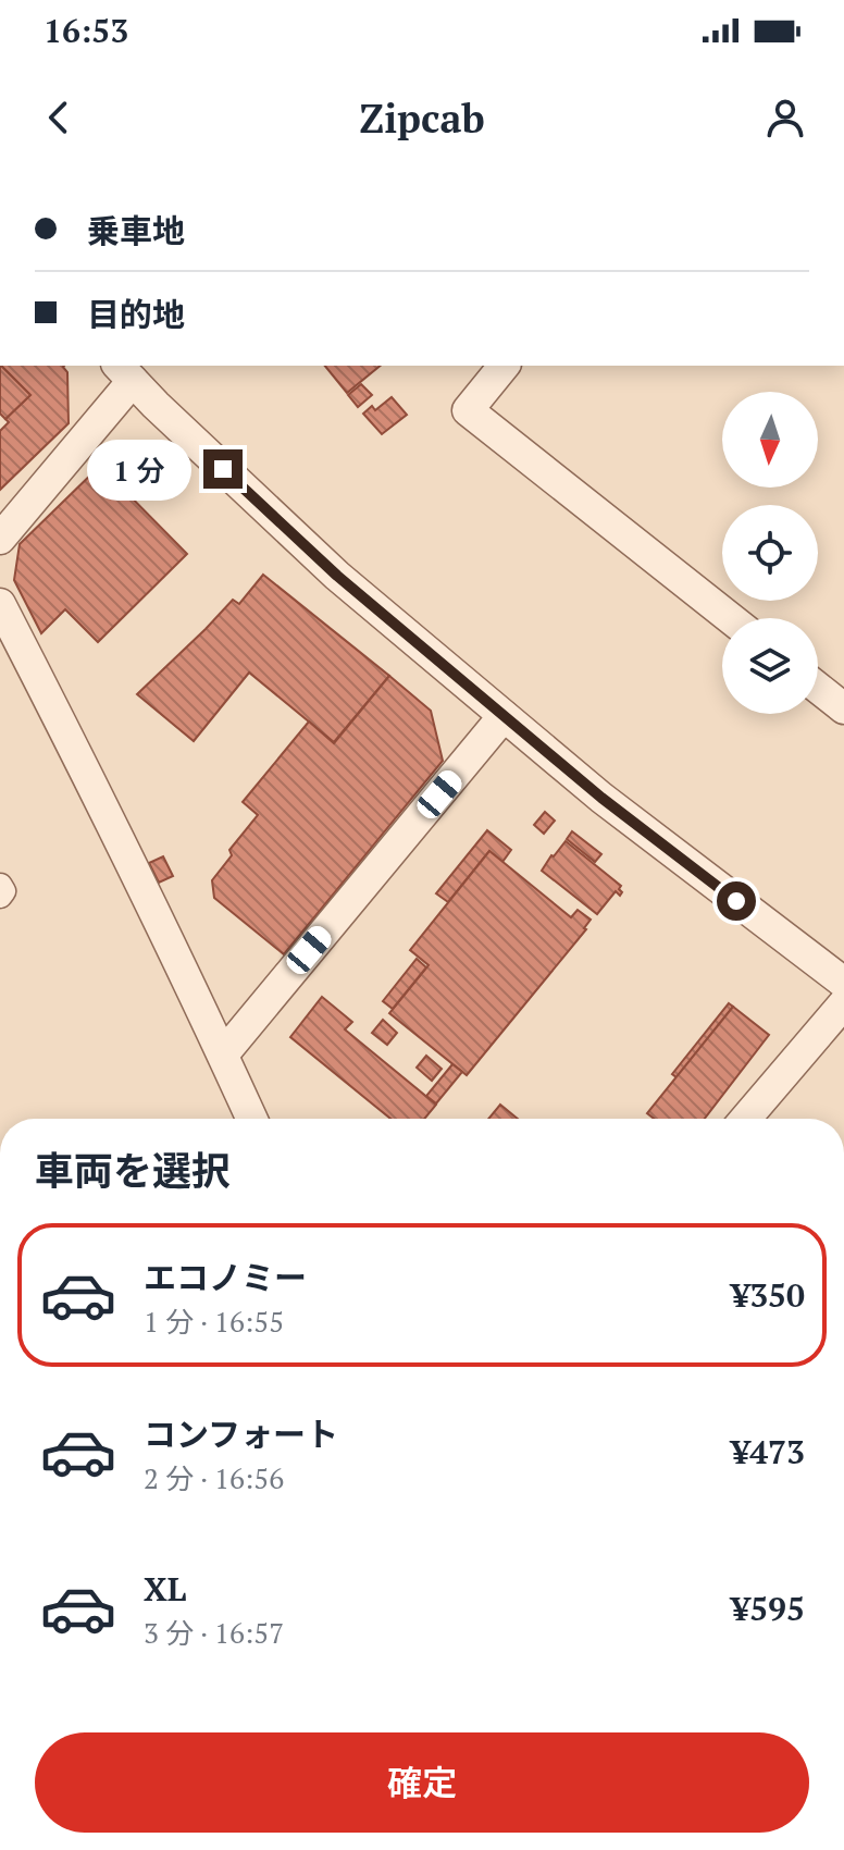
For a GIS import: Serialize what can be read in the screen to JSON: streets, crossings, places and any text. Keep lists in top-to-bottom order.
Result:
{
  "north": "bottom",
  "page": {
    "status": "16:53",
    "header": "Zipcab",
    "banner": ["乗車地", "目的地"],
    "bubble": "1 分",
    "heading": "車両を選択",
    "list": [
      {
        "name": "エコノミー",
        "note": "1 分 · 16:55",
        "value": "¥350"
      },
      {
        "name": "コンフォート",
        "note": "2 分 · 16:56",
        "value": "¥473"
      },
      {
        "name": "XL",
        "note": "3 分 · 16:57",
        "value": "¥595"
      }
    ],
    "buttons": "確定"
  }
}
